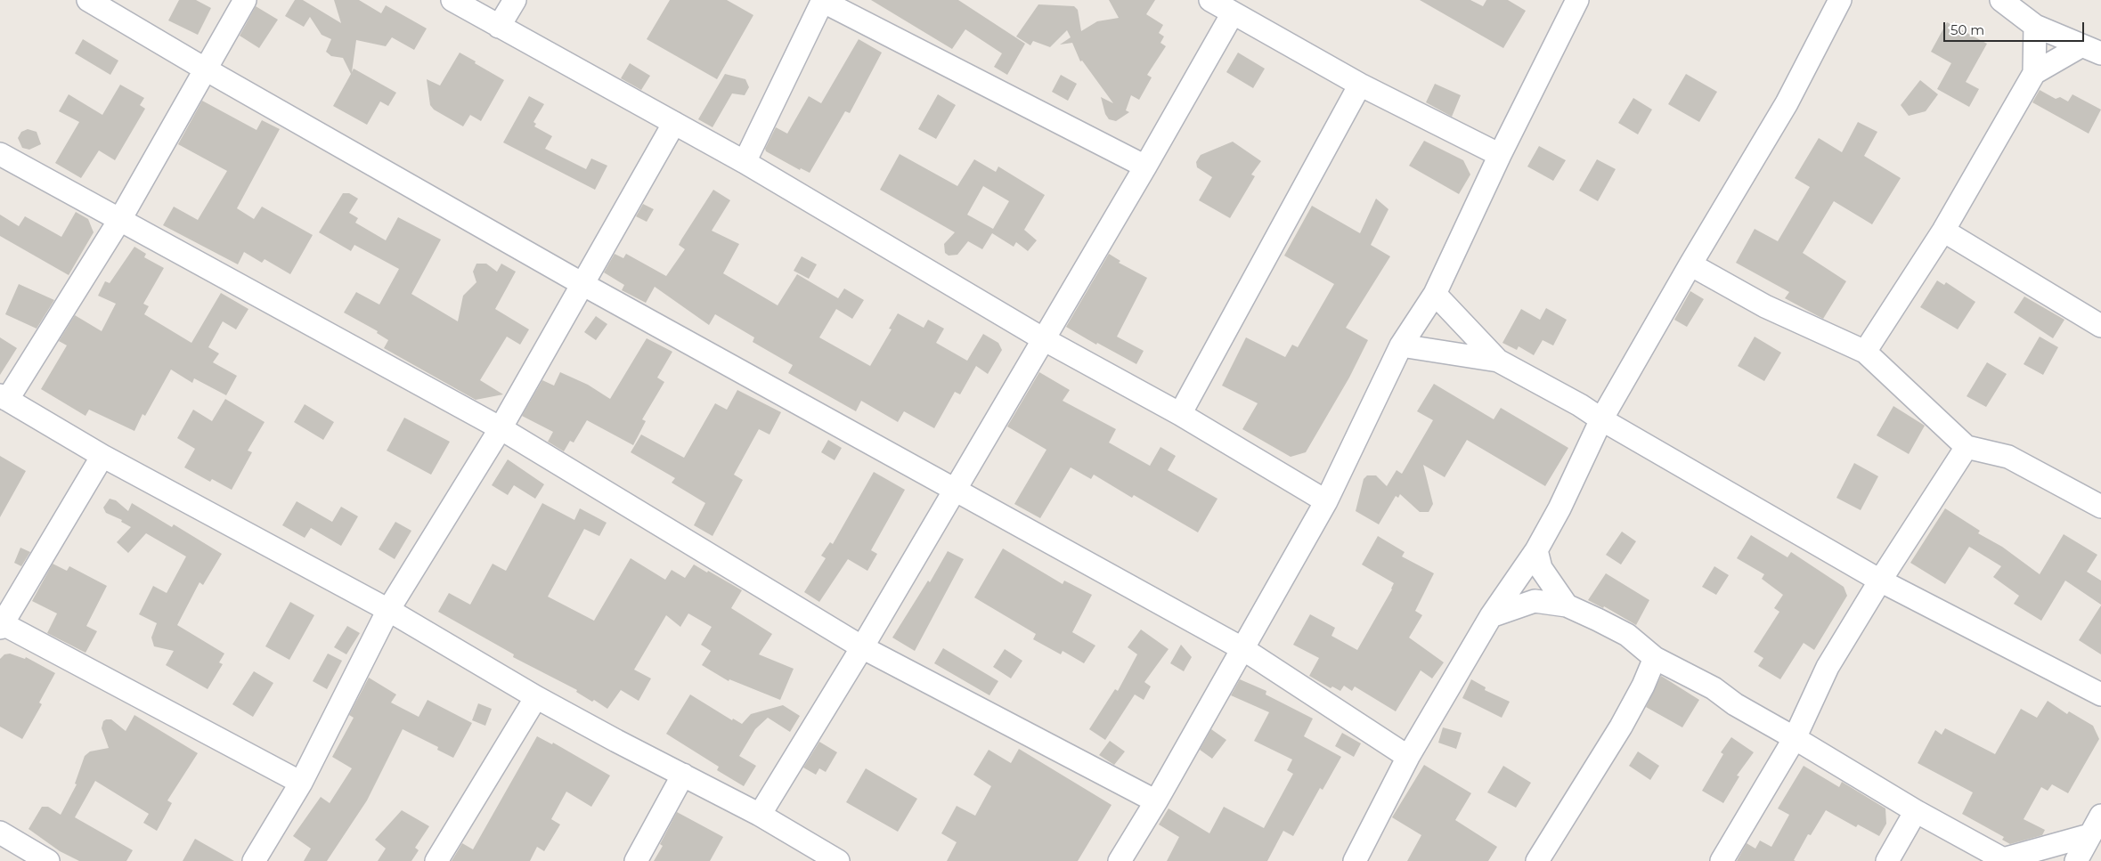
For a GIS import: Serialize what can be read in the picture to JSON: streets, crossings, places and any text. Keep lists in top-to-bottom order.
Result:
{
  "scale_bar": "50 m"
}
